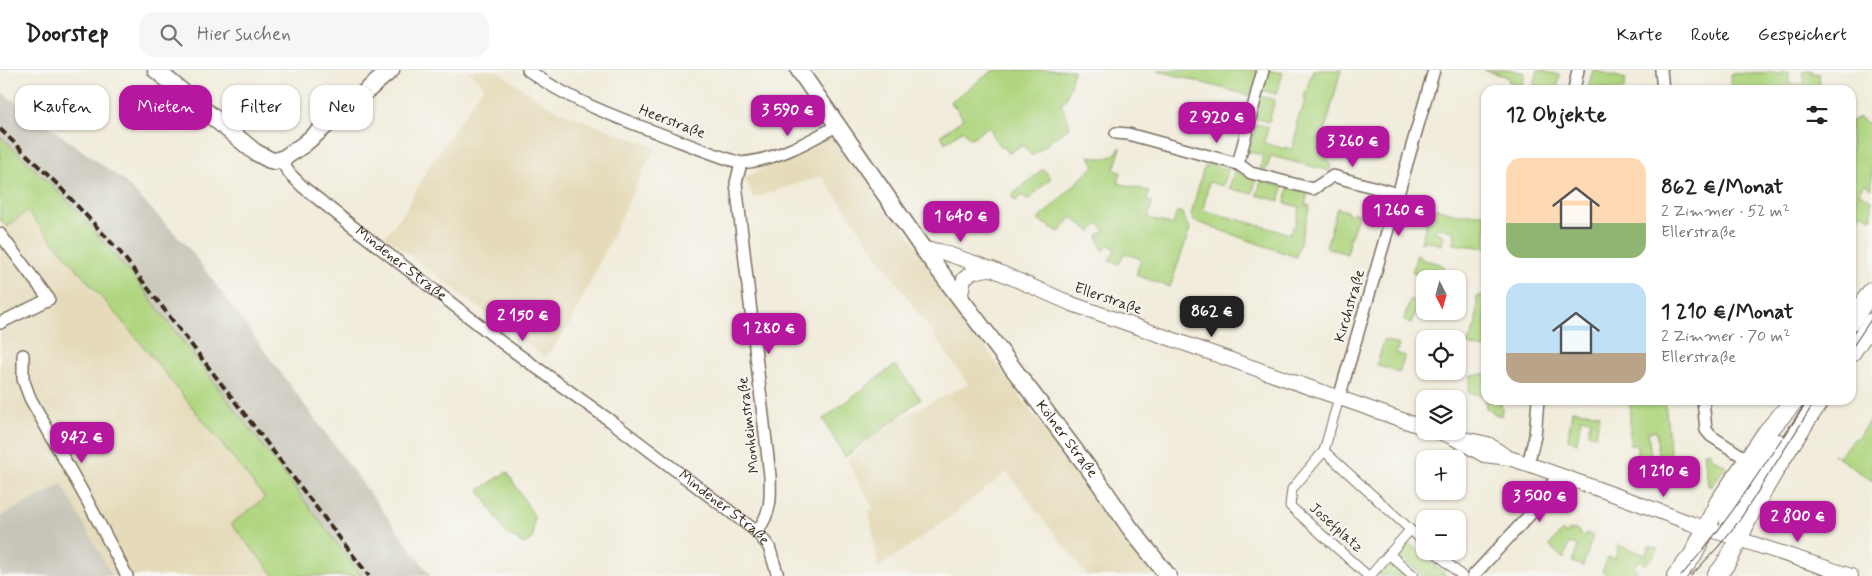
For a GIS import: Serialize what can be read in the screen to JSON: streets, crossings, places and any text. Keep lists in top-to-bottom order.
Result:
{
  "streets": {
    "main road": ["Kölner Straße"],
    "street": [
      "Heerstraße",
      "Mindener Straße",
      "Ellerstraße",
      "Kirchstraße",
      "Monheimstraße",
      "Josefplatz"
    ]
  },
  "crossings": [
    ["Heerstraße", "Monheimstraße"],
    ["Mindener Straße", "Monheimstraße"],
    ["Ellerstraße", "Kirchstraße"],
    ["Ellerstraße", "Kölner Straße"],
    ["Ellerstraße", "Josefplatz"],
    ["Kirchstraße", "Josefplatz"]
  ],
  "north": "bottom",
  "page": {
    "header": "Doorstep",
    "search": "Hier suchen",
    "nav": ["Karte", "Route", "Gespeichert"],
    "chip": [
      "Kaufen",
      "Mieten",
      "Filter",
      "Neu"
    ],
    "heading": "12 Objekte",
    "price": [
      "3 590 €",
      "2 920 €",
      "3 260 €",
      "1 260 €",
      "1 640 €",
      "862 €",
      "2 150 €",
      "1 280 €",
      "942 €",
      "1 210 €",
      "3 500 €",
      "2 800 €"
    ],
    "list": [
      {
        "name": "862 €/Monat",
        "note": "2 Zimmer · 52 m² · Ellerstraße"
      },
      {
        "name": "1 210 €/Monat",
        "note": "2 Zimmer · 70 m² · Ellerstraße"
      }
    ],
    "map_buttons": ["+", "−"]
  }
}
